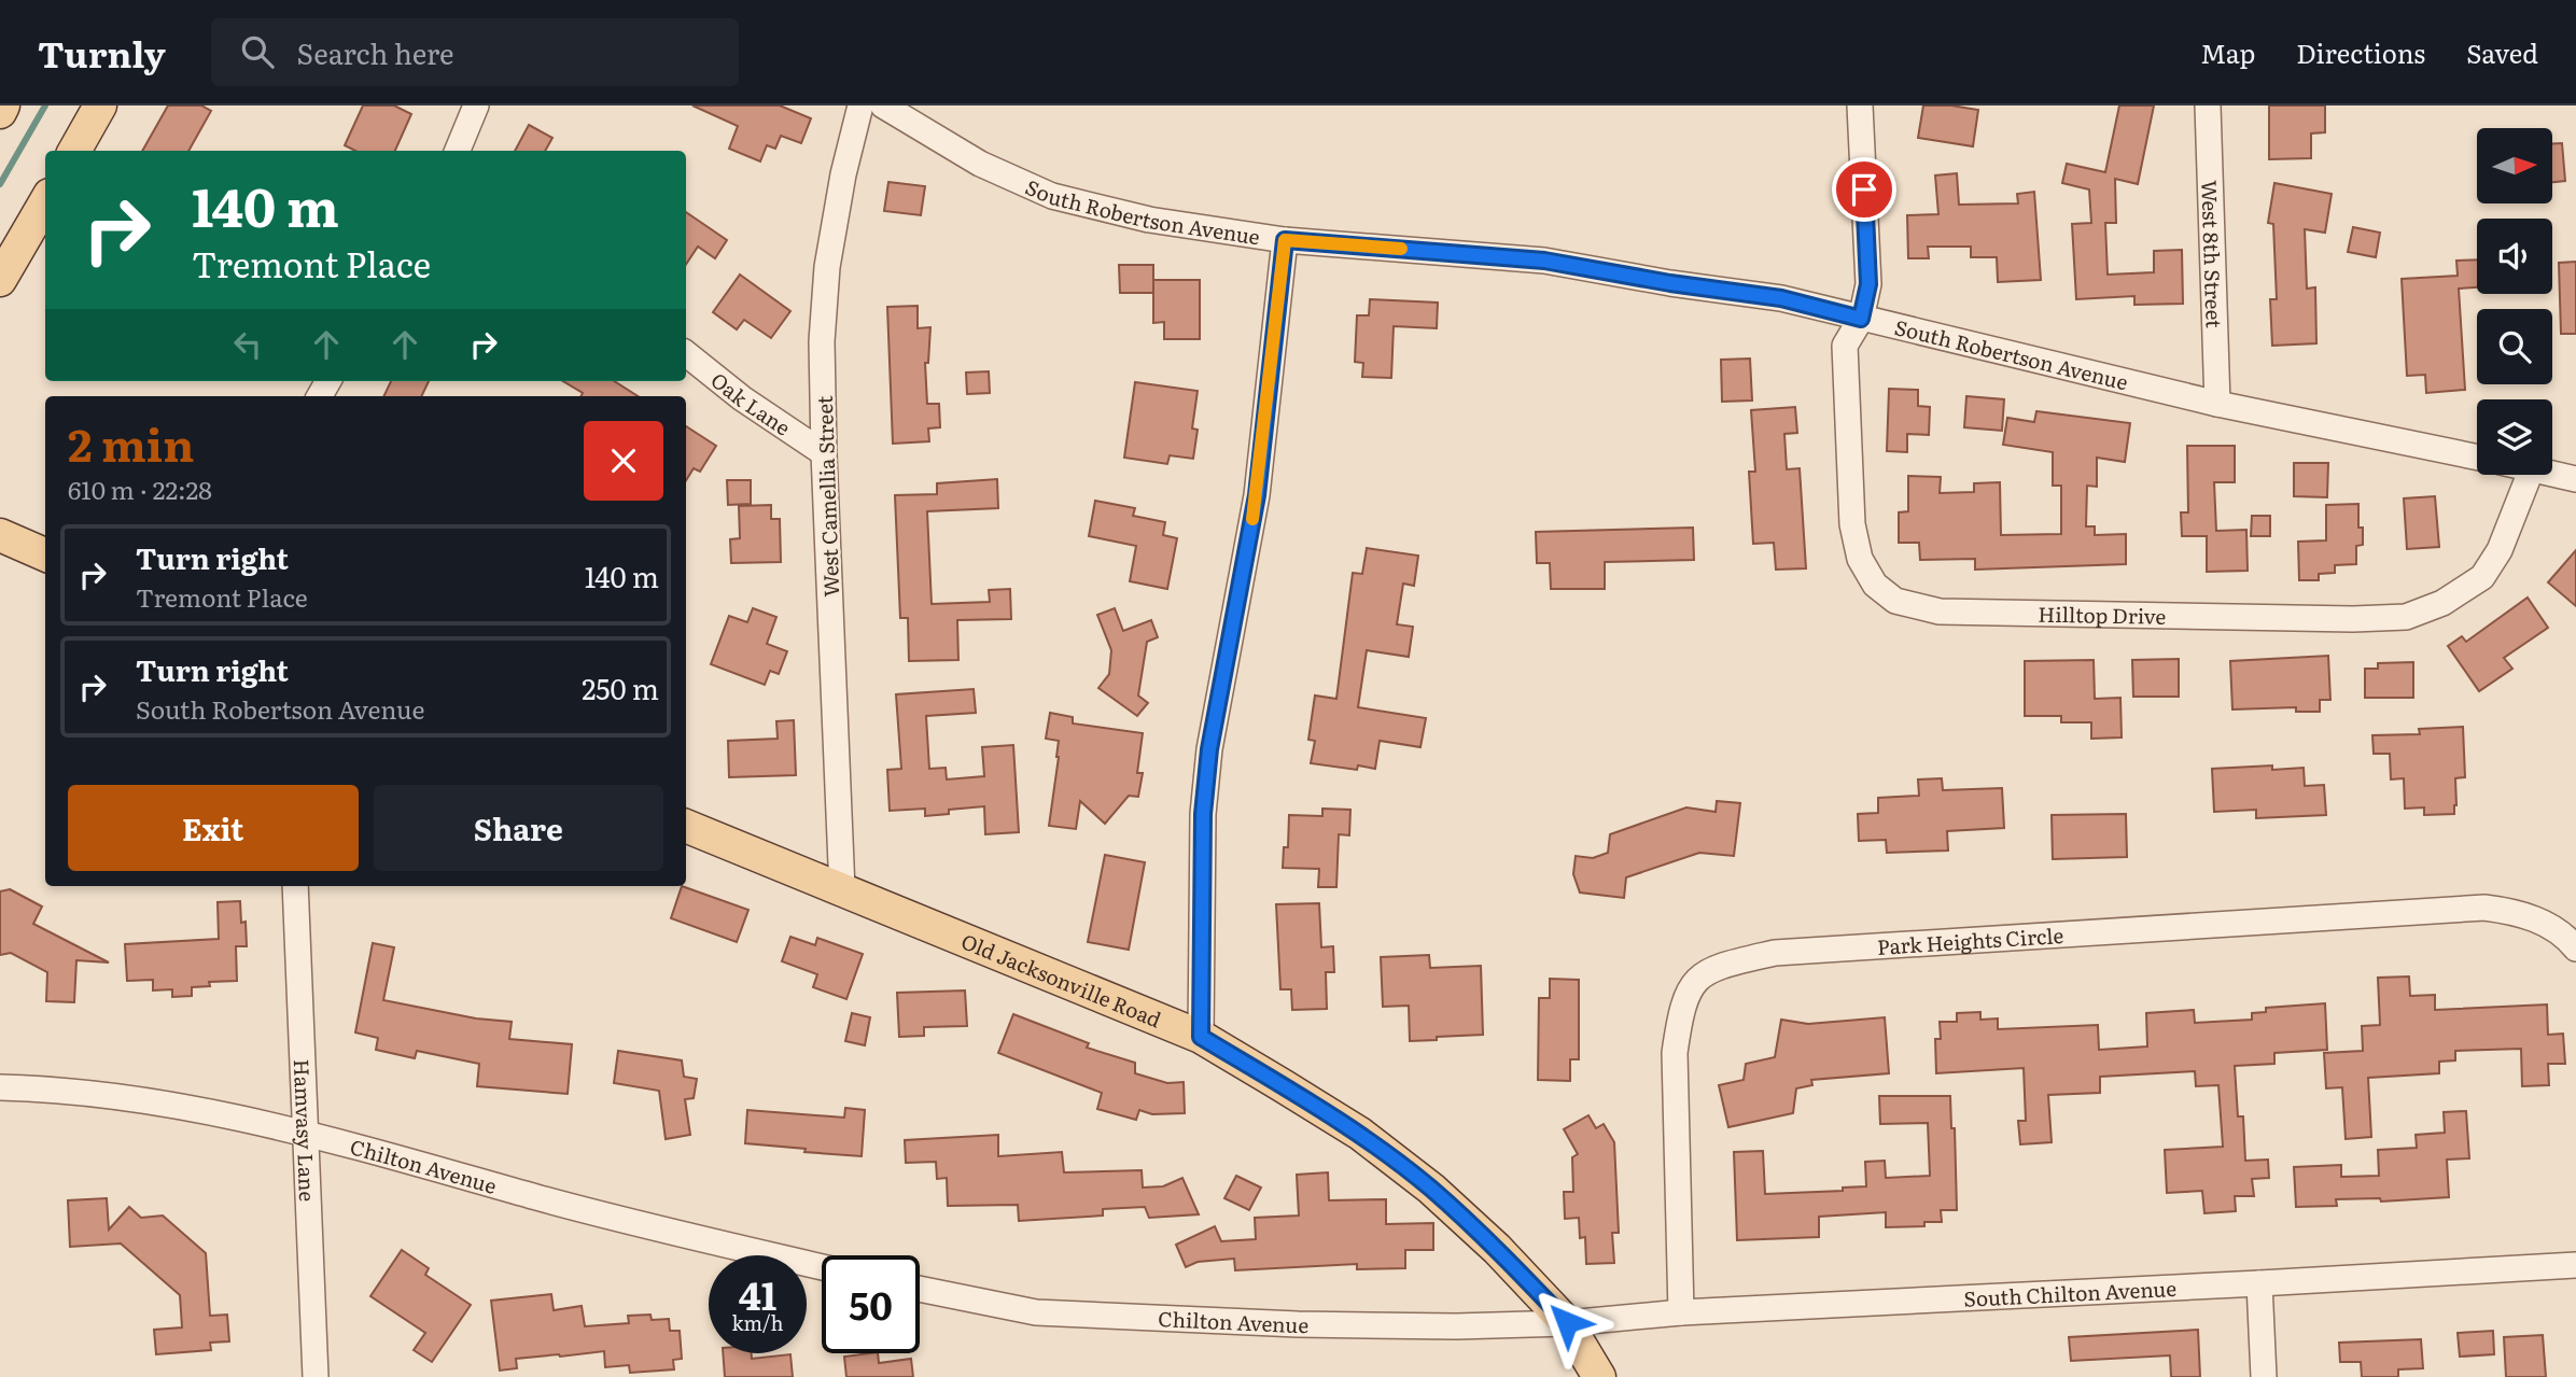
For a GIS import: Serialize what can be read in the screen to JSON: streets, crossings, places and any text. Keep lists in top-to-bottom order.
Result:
{
  "streets": {
    "main road": ["Old Jacksonville Road"],
    "street": [
      "South Robertson Avenue",
      "West 8th Street",
      "Oak Lane",
      "West Camellia Street",
      "Hilltop Drive",
      "Park Heights Circle",
      "Hamvasy Lane",
      "Chilton Avenue",
      "South Chilton Avenue"
    ]
  },
  "crossings": [
    ["South Robertson Avenue", "West 8th Street"],
    ["South Robertson Avenue", "Hilltop Drive"],
    ["Oak Lane", "West Camellia Street"],
    ["West Camellia Street", "Old Jacksonville Road"],
    ["Park Heights Circle", "South Chilton Avenue"],
    ["Old Jacksonville Road", "Chilton Avenue"],
    ["Old Jacksonville Road", "South Chilton Avenue"],
    ["Hamvasy Lane", "Chilton Avenue"],
    ["Chilton Avenue", "South Chilton Avenue"]
  ],
  "north": "right",
  "page": {
    "header": "Turnly",
    "search": "Search here",
    "nav": ["Map", "Directions", "Saved"],
    "turn": ["140 m", "Tremont Place"],
    "heading": ["2 min", "610 m · 22:28"],
    "list": [
      {
        "name": "Turn right",
        "note": "Tremont Place",
        "value": "140 m"
      },
      {
        "name": "Turn right",
        "note": "South Robertson Avenue",
        "value": "250 m"
      }
    ],
    "buttons": ["Exit", "Share"],
    "speed": "41 km/h",
    "limit": "50"
  }
}
